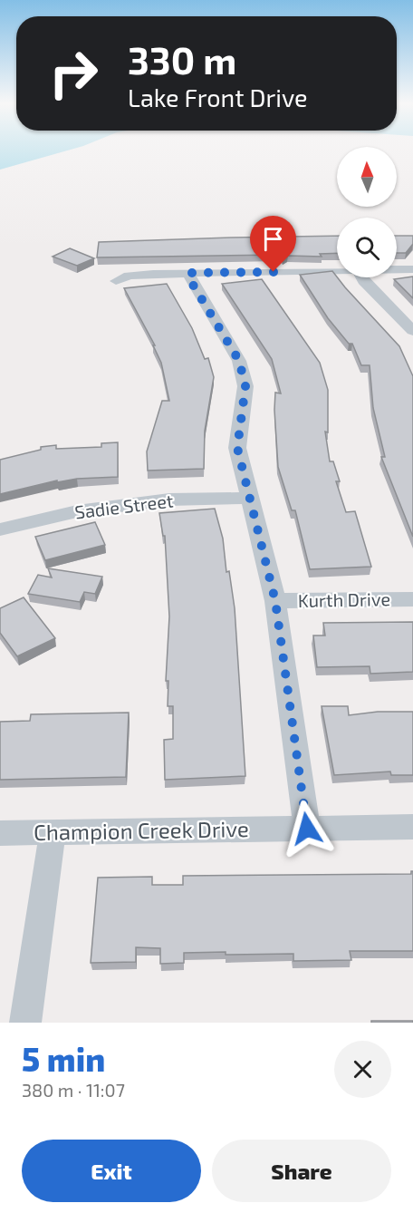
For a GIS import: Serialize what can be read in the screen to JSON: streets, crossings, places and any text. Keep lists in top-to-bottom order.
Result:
{
  "streets": {
    "street": ["Sadie Street", "Kurth Drive", "Champion Creek Drive"]
  },
  "north": "top",
  "page": {
    "turn": ["330 m", "Lake Front Drive"],
    "heading": ["5 min", "380 m · 11:07"],
    "buttons": ["Exit", "Share"]
  }
}
